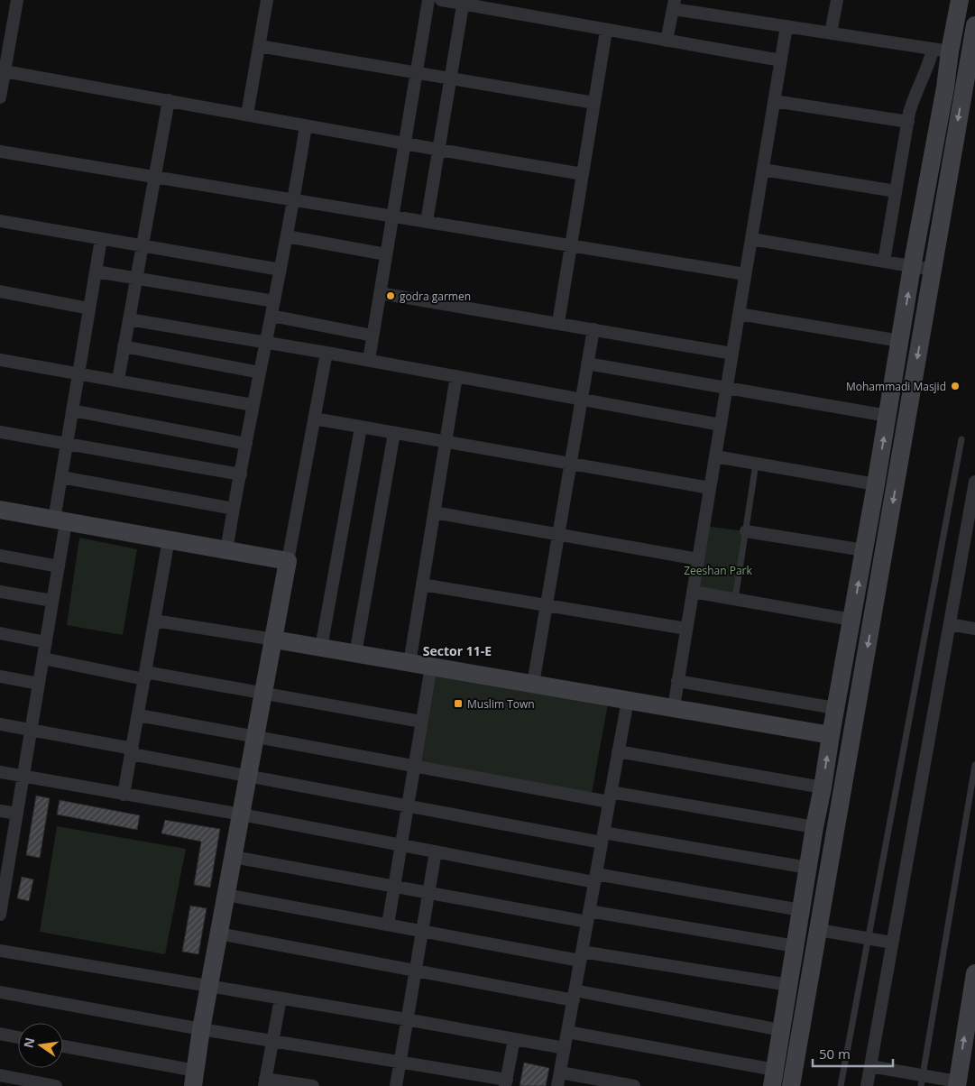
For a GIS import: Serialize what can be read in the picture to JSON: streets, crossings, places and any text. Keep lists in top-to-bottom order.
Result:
{
  "districts": ["Sector 11-E"],
  "parks": ["Zeeshan Park"],
  "places": {
    "other": ["godra garmen", "Mohammadi Masjid"],
    "transit": ["Muslim Town"]
  },
  "scale_bar": "50 m",
  "north": "left"
}
